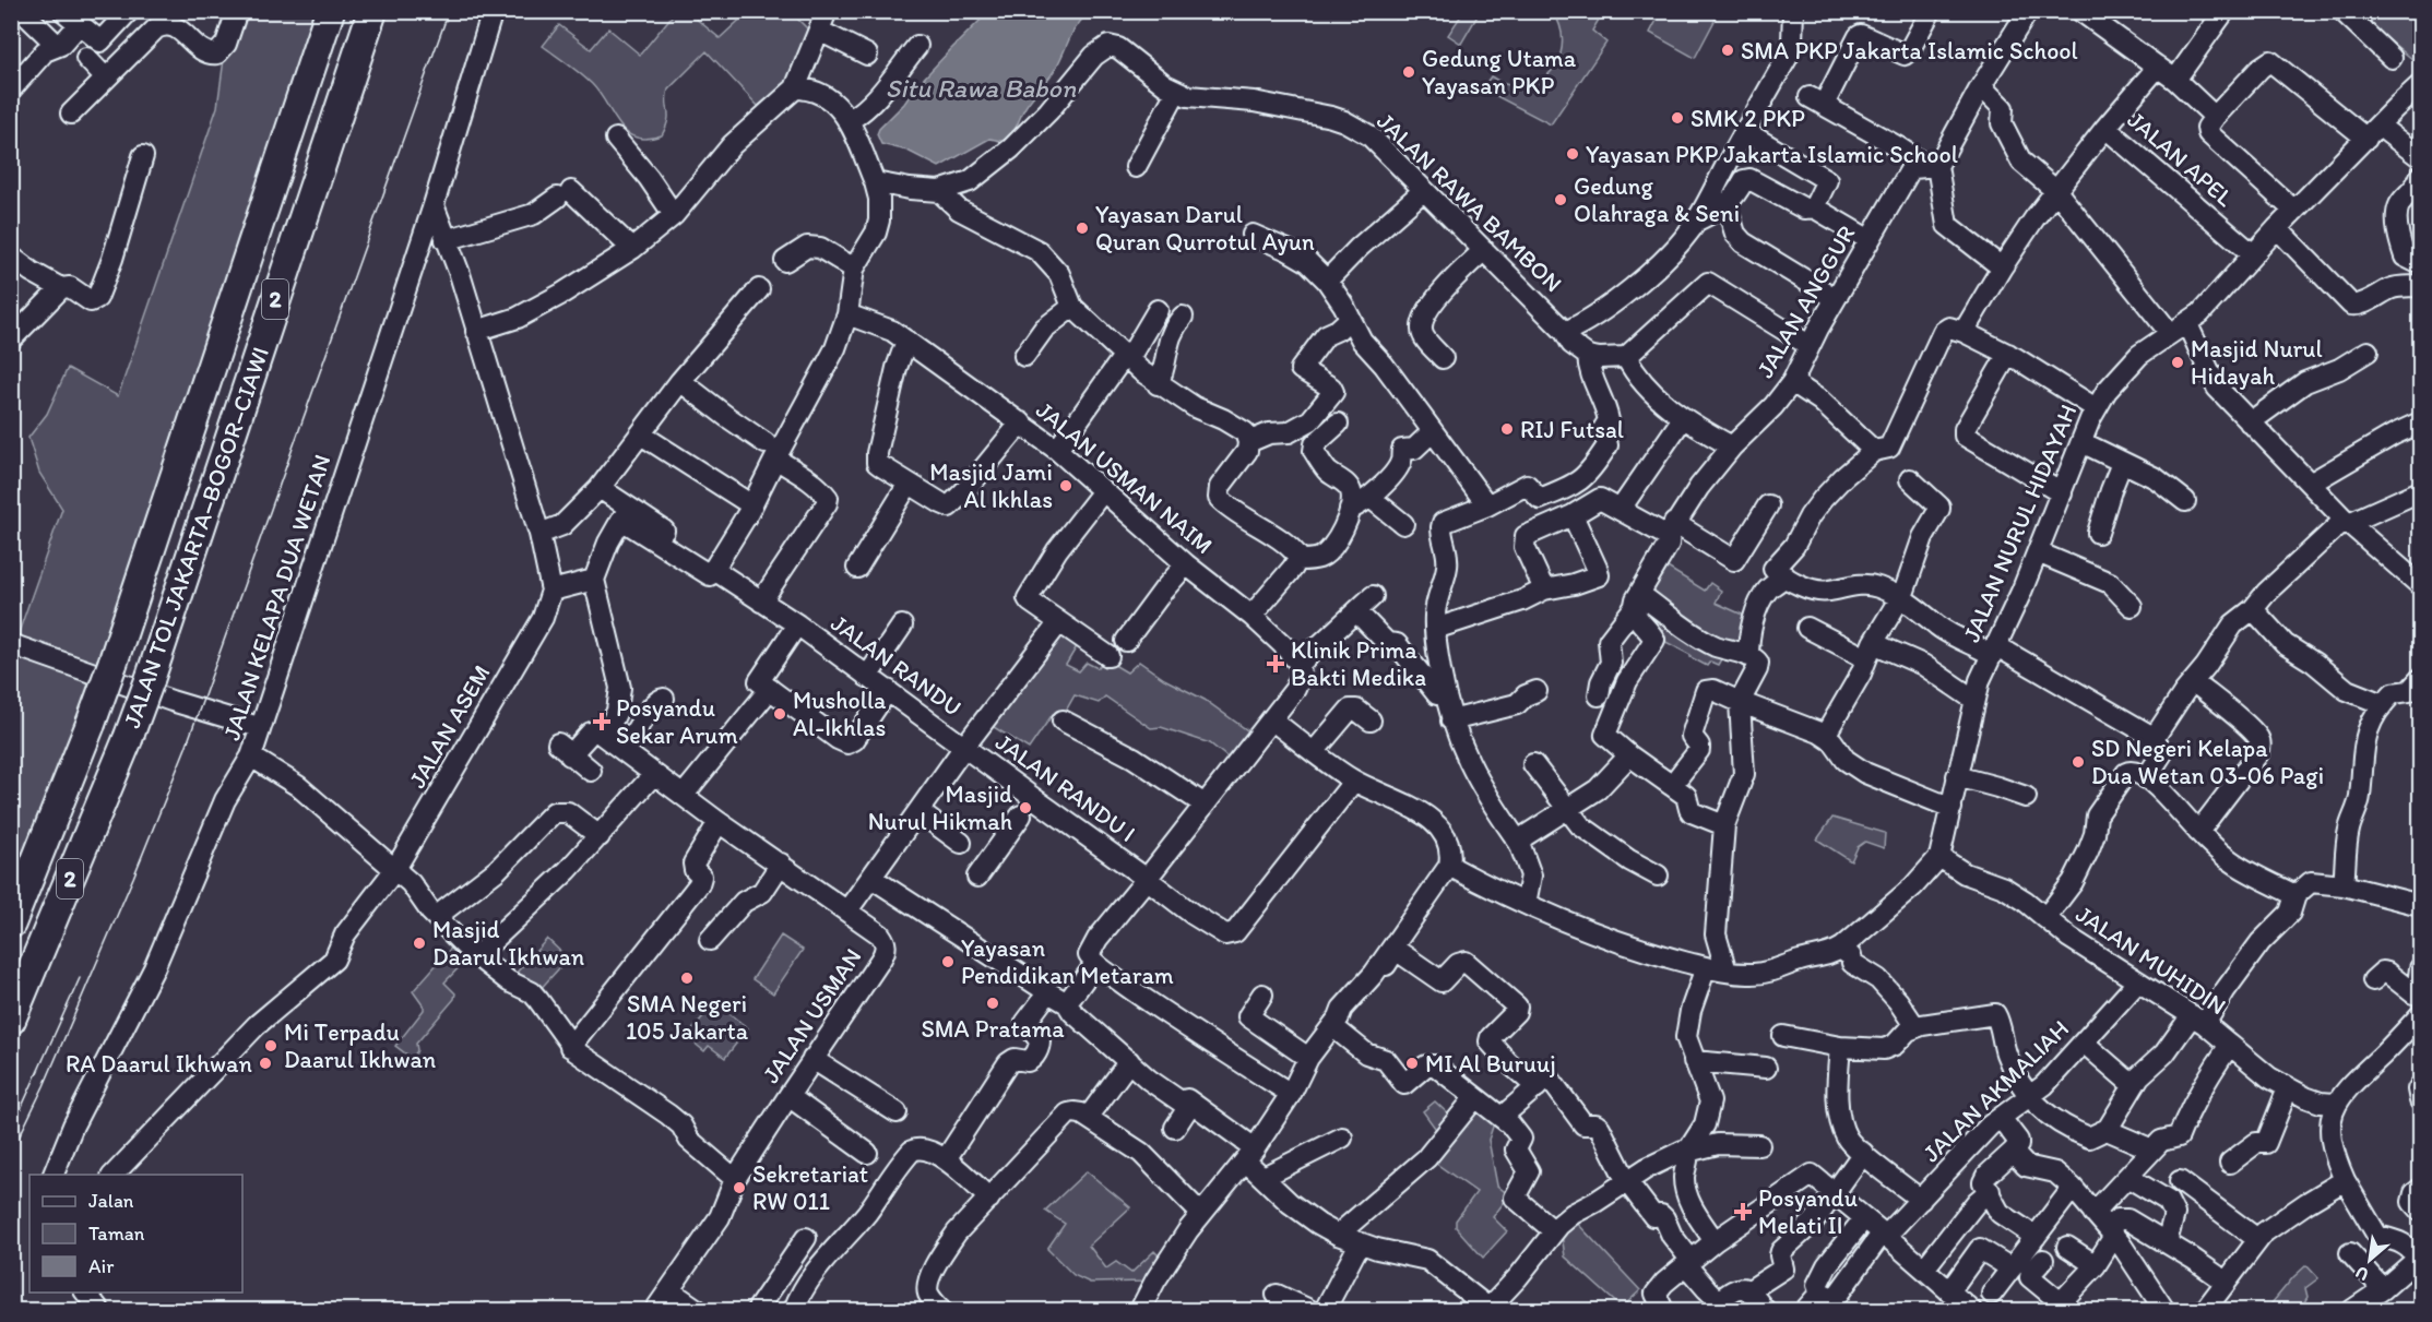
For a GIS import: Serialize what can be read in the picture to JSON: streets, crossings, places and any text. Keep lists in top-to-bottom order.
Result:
{
  "streets": {
    "highway": ["2", "JALAN TOL JAKARTA–BOGOR–CIAWI"],
    "street": [
      "JALAN APEL",
      "JALAN RAWA BAMBON",
      "JALAN ANGGUR",
      "JALAN USMAN NAIM",
      "JALAN NURUL HIDAYAH",
      "JALAN KELAPA DUA WETAN",
      "JALAN RANDU",
      "JALAN ASEM",
      "JALAN RANDU I",
      "JALAN MUHIDIN",
      "JALAN USMAN",
      "JALAN AKMALIAH"
    ]
  },
  "crossings": [
    ["JALAN APEL", "JALAN NURUL HIDAYAH"],
    ["JALAN NURUL HIDAYAH", "JALAN MUHIDIN"],
    ["JALAN RANDU", "JALAN RANDU I"],
    ["JALAN RANDU", "JALAN USMAN"],
    ["JALAN MUHIDIN", "JALAN AKMALIAH"]
  ],
  "water": ["Situ Rawa Babon"],
  "places": {
    "other": [
      "SMA PKP Jakarta Islamic School",
      "Gedung Utama Yayasan PKP",
      "SMK 2 PKP",
      "Yayasan PKP Jakarta Islamic School",
      "Gedung Olahraga & Seni",
      "Yayasan Darul Quran Qurrotul Ayun",
      "Masjid Nurul Hidayah",
      "RIJ Futsal",
      "Masjid Jami Al Ikhlas",
      "Musholla Al-Ikhlas",
      "SD Negeri Kelapa Dua Wetan 03-06 Pagi",
      "Masjid Nurul Hikmah",
      "Masjid Daarul Ikhwan",
      "Yayasan Pendidikan Metaram",
      "SMA Negeri 105 Jakarta",
      "SMA Pratama",
      "Mi Terpadu Daarul Ikhwan",
      "RA Daarul Ikhwan",
      "MI Al Buruuj",
      "Sekretariat RW 011"
    ],
    "health": ["Klinik Prima Bakti Medika", "Posyandu Sekar Arum", "Posyandu Melati II"]
  },
  "legend": ["Jalan", "Taman", "Air"],
  "north": "bottom left"
}
